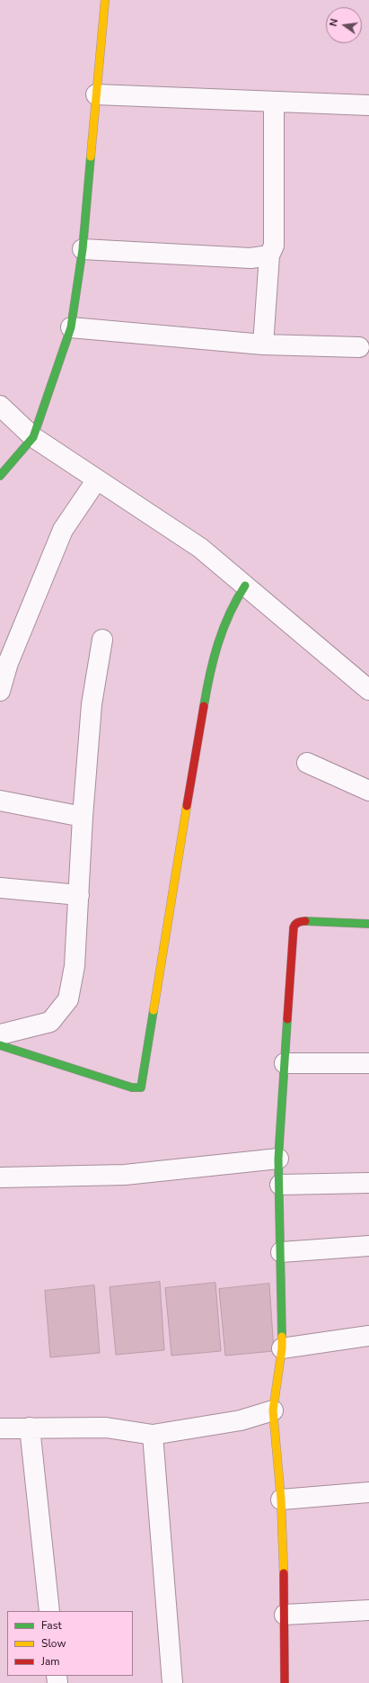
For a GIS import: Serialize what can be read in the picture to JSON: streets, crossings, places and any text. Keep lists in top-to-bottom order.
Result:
{
  "legend": ["Fast", "Slow", "Jam"],
  "north": "left"
}
